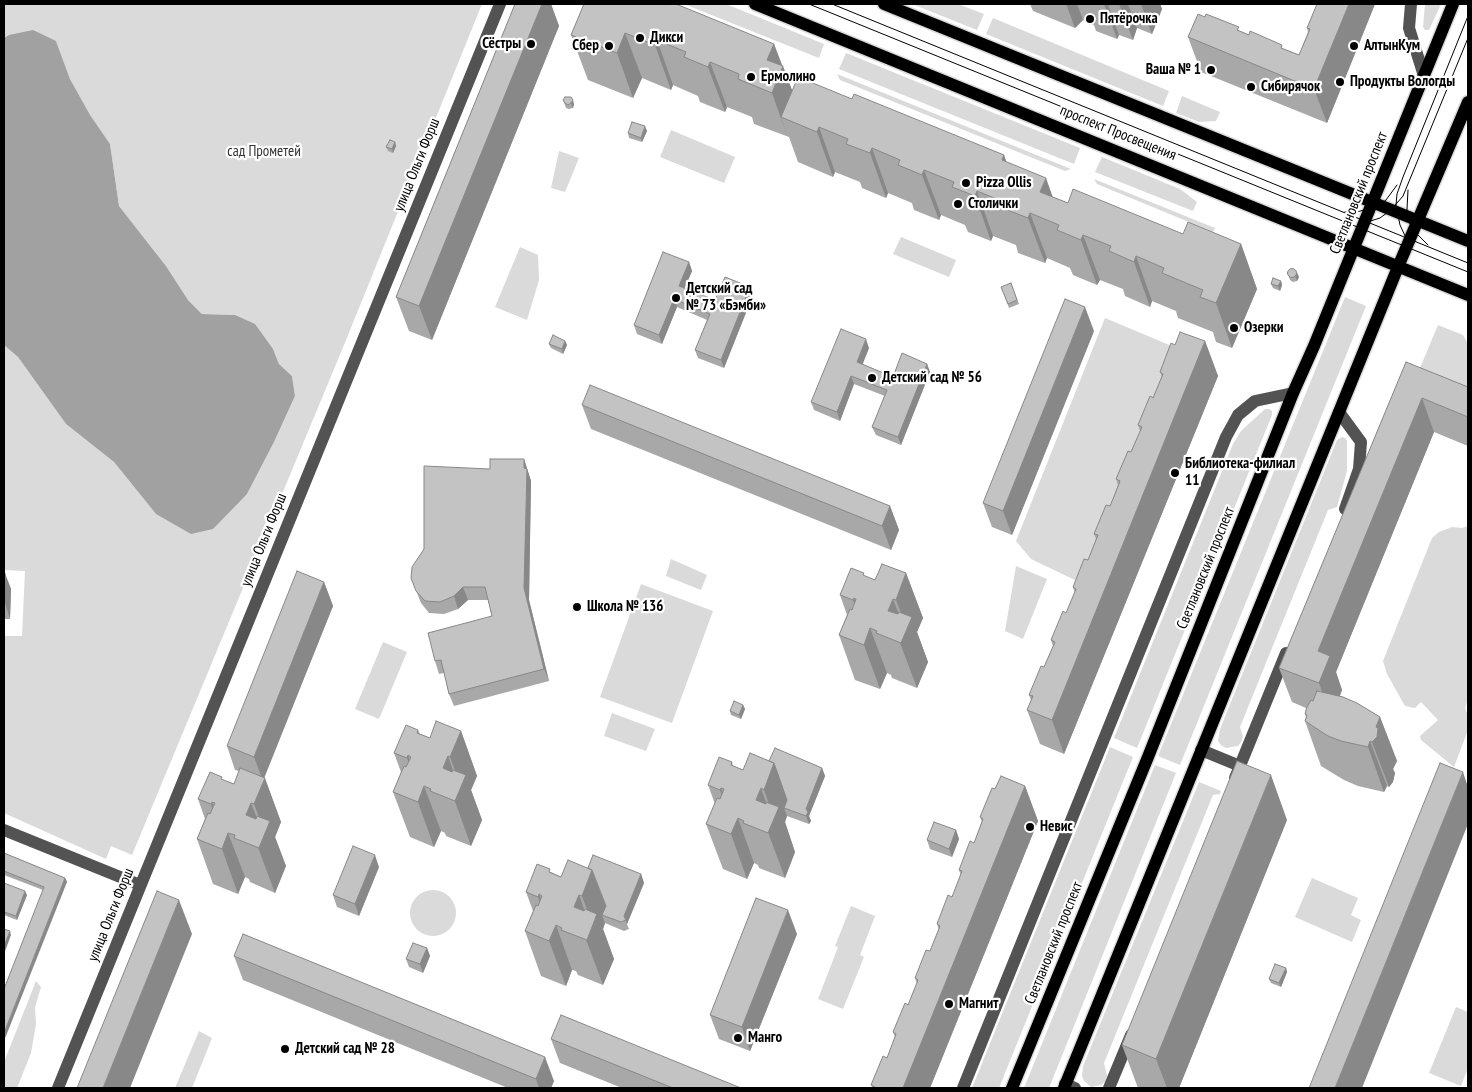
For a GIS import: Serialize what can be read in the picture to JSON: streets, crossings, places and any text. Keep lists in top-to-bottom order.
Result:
{
  "streets": {
    "main road": ["проспект Просвещения", "Светлановский проспект"],
    "street": ["улица Ольги Форш"]
  },
  "crossings": [
    ["проспект Просвещения", "Светлановский проспект"]
  ],
  "parks": ["сад Прометей"],
  "places": [
    "Пятёрочка",
    "Дикси",
    "Сёстры",
    "Сбер",
    "АлтынКум",
    "Ваша № 1",
    "Ермолино",
    "Продукты Вологды",
    "Сибирячок",
    "Pizza Ollis",
    "Столички",
    "Детский сад № 73 «Бэмби»",
    "Озерки",
    "Детский сад № 56",
    "Библиотека-филиал 11",
    "Школа № 136",
    "Невис",
    "Магнит",
    "Манго",
    "Детский сад № 28"
  ]
}
